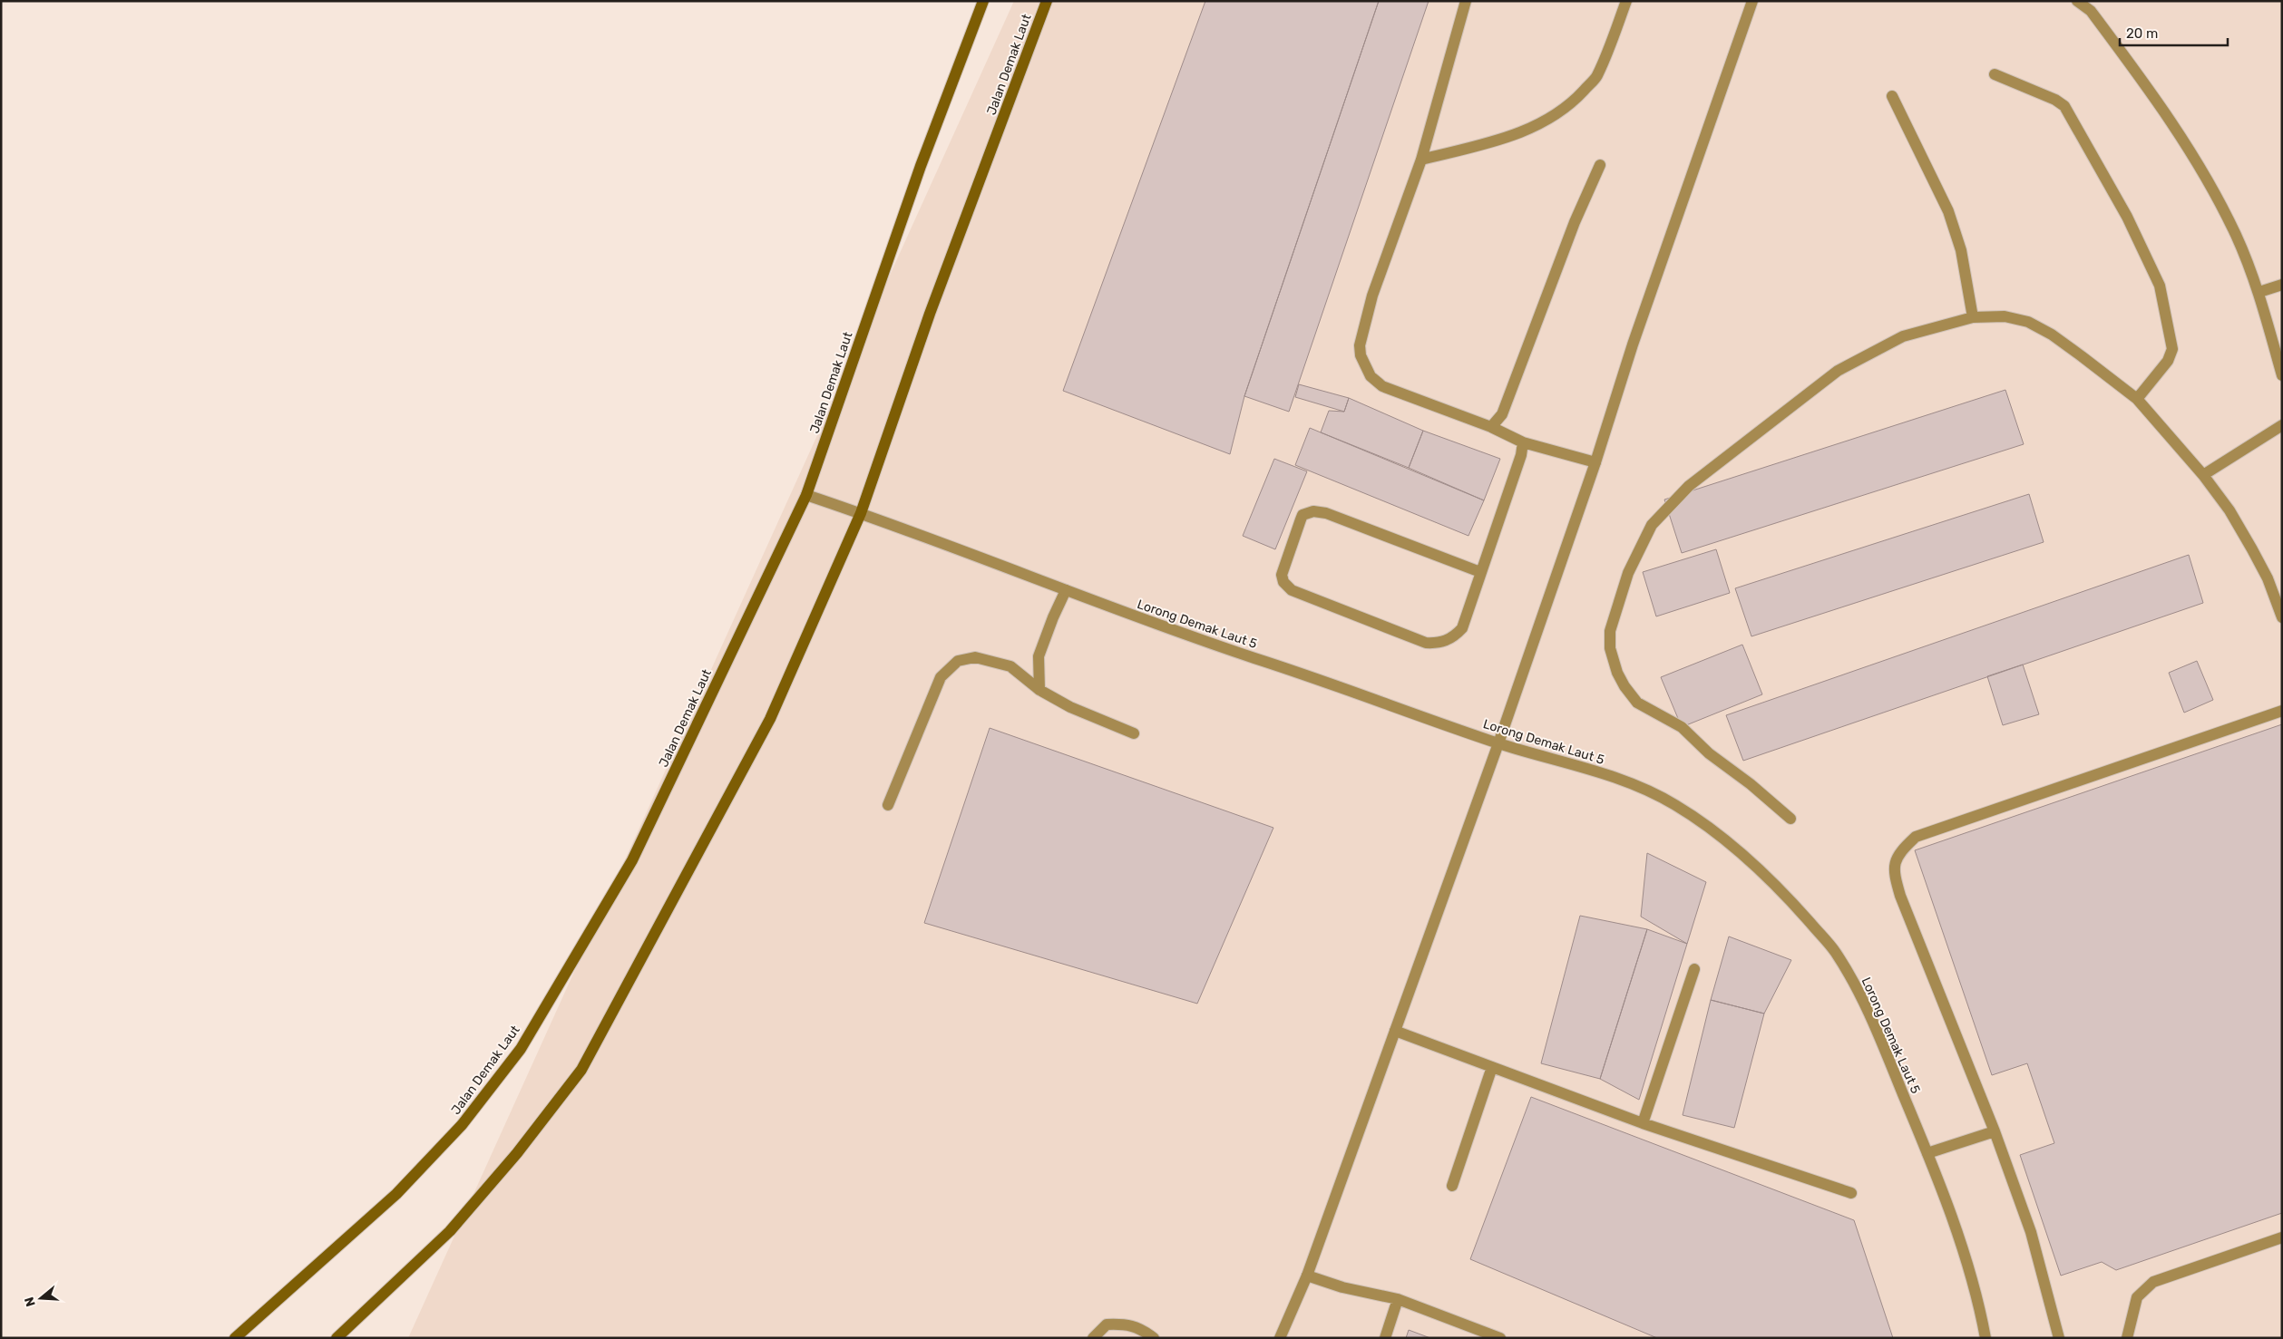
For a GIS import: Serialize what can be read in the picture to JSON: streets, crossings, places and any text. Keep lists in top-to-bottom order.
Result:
{
  "streets": {
    "main road": ["Jalan Demak Laut"],
    "street": ["Lorong Demak Laut 5"]
  },
  "crossings": [
    ["Jalan Demak Laut", "Lorong Demak Laut 5"]
  ],
  "scale_bar": "20 m",
  "north": "left"
}
